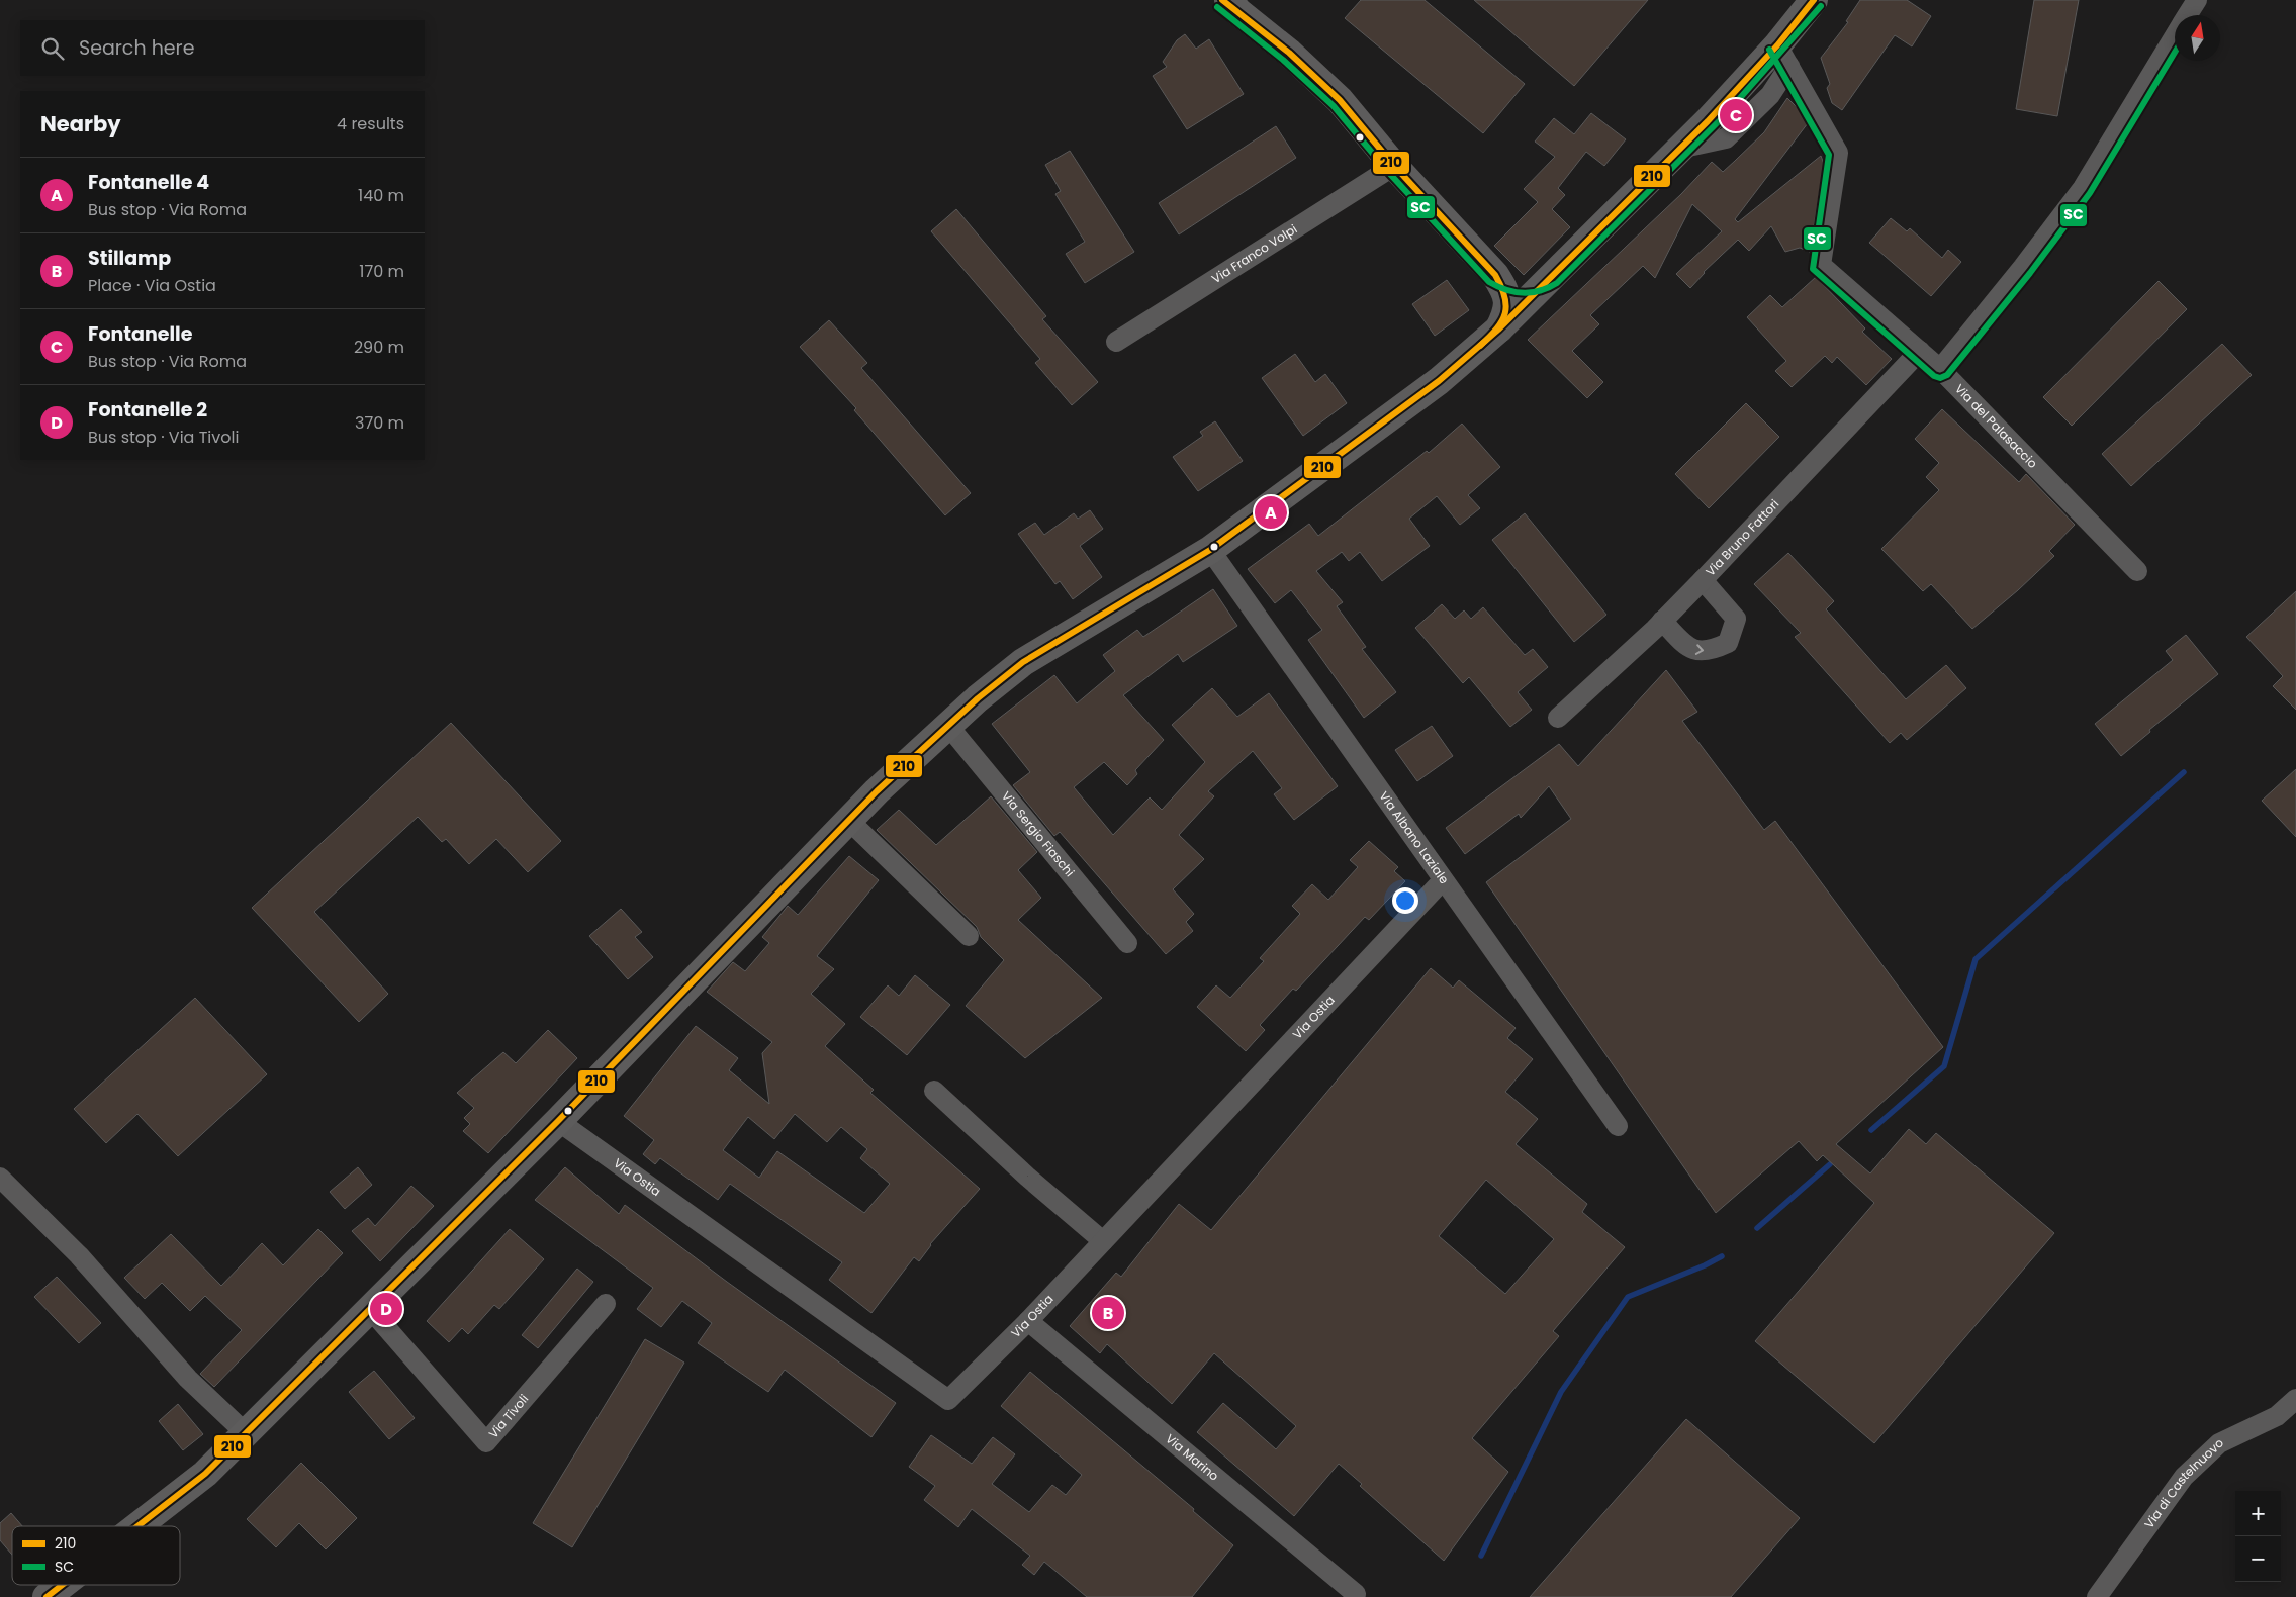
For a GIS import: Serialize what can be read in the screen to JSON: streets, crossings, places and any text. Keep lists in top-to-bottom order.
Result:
{
  "streets": {
    "street": [
      "Via Franco Volpi",
      "Via del Palasaccio",
      "Via Bruno Fattori",
      "Via Sergio Fiaschi",
      "Via Albano Laziale",
      "Via Ostia",
      "Via Tivoli",
      "Via Marino",
      "Via di Castelnuovo"
    ]
  },
  "crossings": [
    ["Via del Palasaccio", "Via Bruno Fattori"],
    ["Via Albano Laziale", "Via Ostia"],
    ["Via Ostia", "Via Marino"]
  ],
  "lines": ["transit line 210", "transit line SC"],
  "legend": ["210", "SC"],
  "north": "top",
  "page": {
    "search": "Search here",
    "heading": ["Nearby", "4 results"],
    "pins": [
      "C",
      "A",
      "D",
      "B"
    ],
    "list": [
      {
        "mark": "A",
        "name": "Fontanelle 4",
        "note": "Bus stop · Via Roma",
        "value": "140 m"
      },
      {
        "mark": "B",
        "name": "Stillamp",
        "note": "Place · Via Ostia",
        "value": "170 m"
      },
      {
        "mark": "C",
        "name": "Fontanelle",
        "note": "Bus stop · Via Roma",
        "value": "290 m"
      },
      {
        "mark": "D",
        "name": "Fontanelle 2",
        "note": "Bus stop · Via Tivoli",
        "value": "370 m"
      }
    ],
    "map_buttons": ["+", "−"]
  }
}
